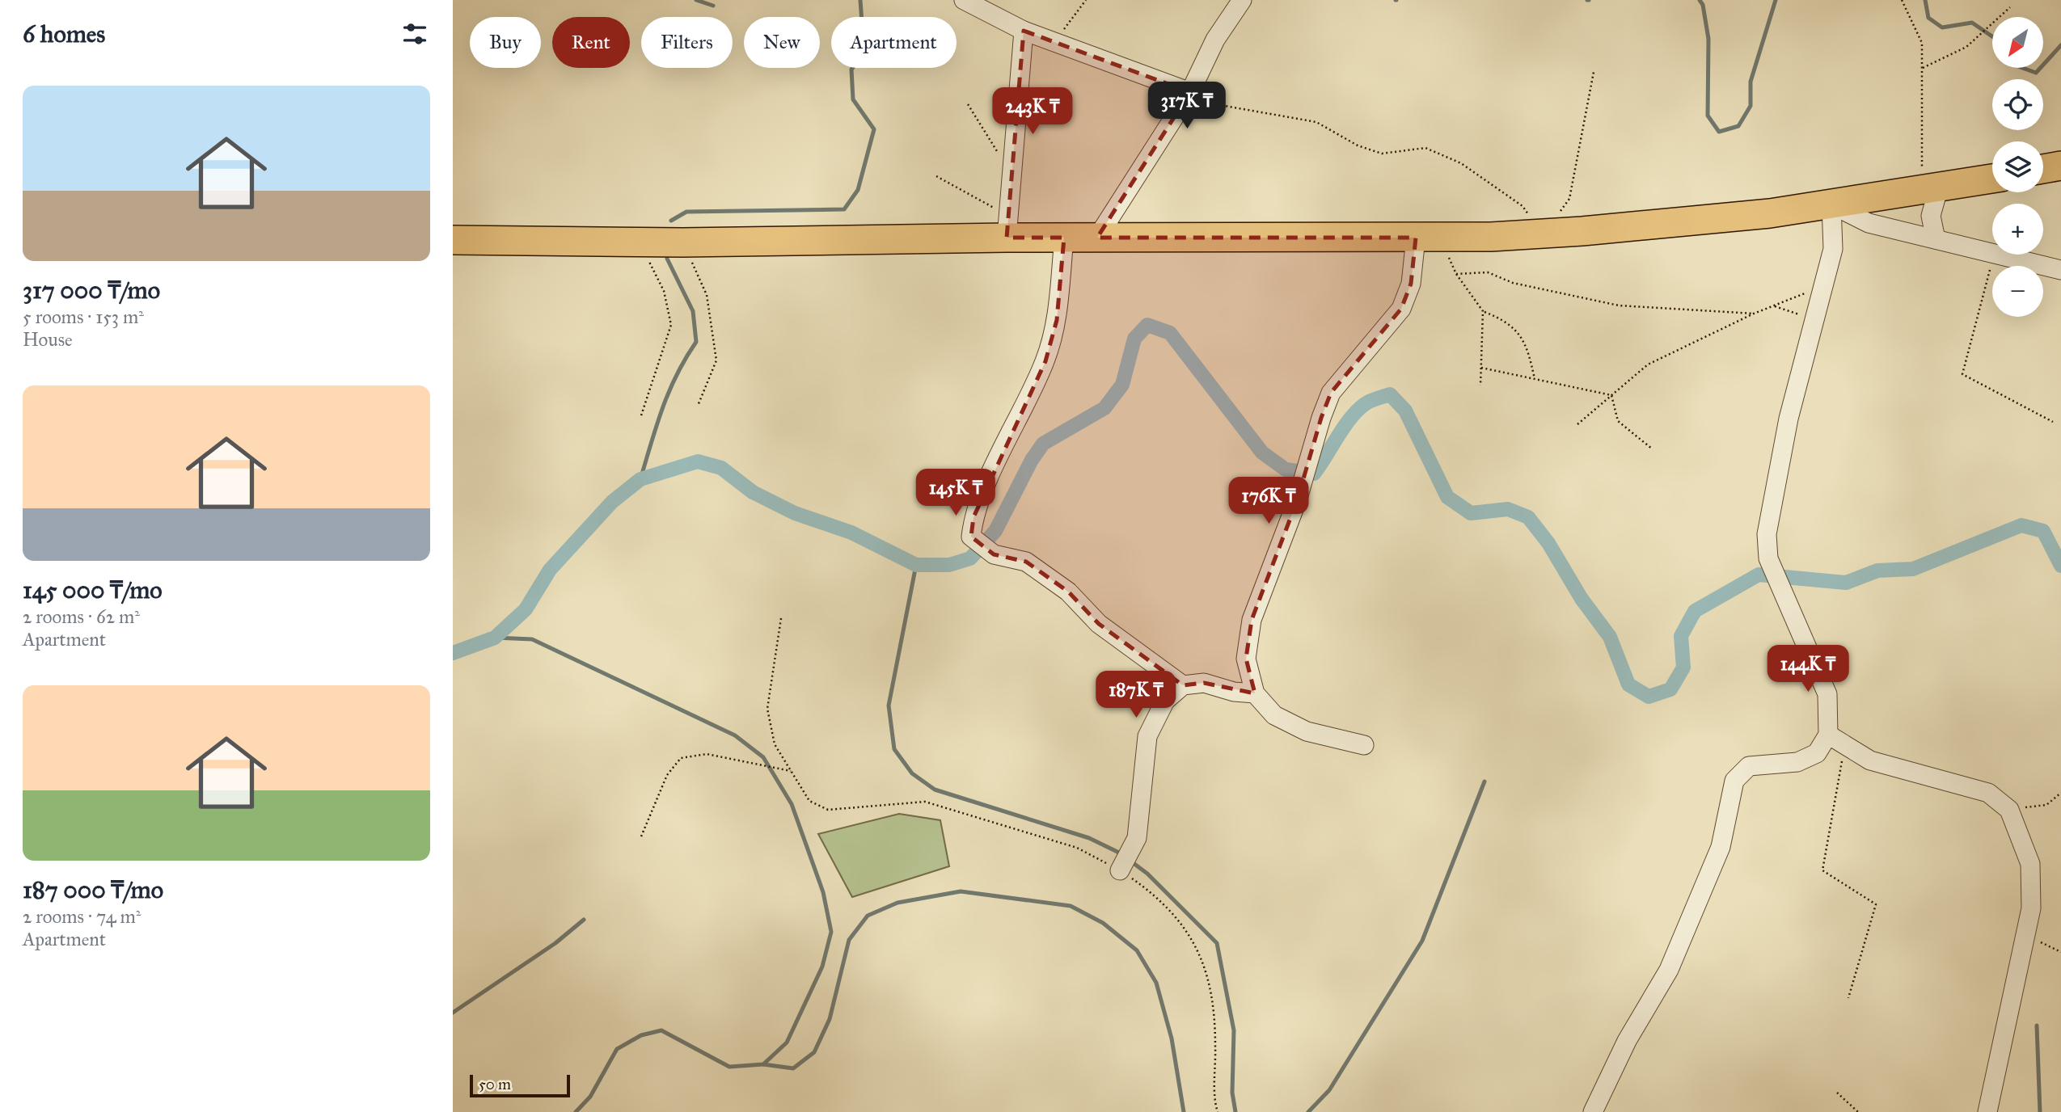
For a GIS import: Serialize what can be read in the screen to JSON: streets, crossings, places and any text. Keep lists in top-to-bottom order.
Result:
{
  "scale_bar": "50 m",
  "north": "bottom left",
  "page": {
    "heading": "6 homes",
    "map_buttons": ["+", "−"],
    "chip": [
      "Buy",
      "Rent",
      "Filters",
      "New",
      "Apartment"
    ],
    "list": [
      {
        "name": "317 000 ₸/mo",
        "note": "5 rooms · 153 m² · House"
      },
      {
        "name": "145 000 ₸/mo",
        "note": "2 rooms · 62 m² · Apartment"
      },
      {
        "name": "187 000 ₸/mo",
        "note": "2 rooms · 74 m² · Apartment"
      }
    ],
    "price": [
      "317K ₸",
      "243K ₸",
      "145K ₸",
      "176K ₸",
      "144K ₸",
      "187K ₸"
    ],
    "scale": "50 m"
  }
}
